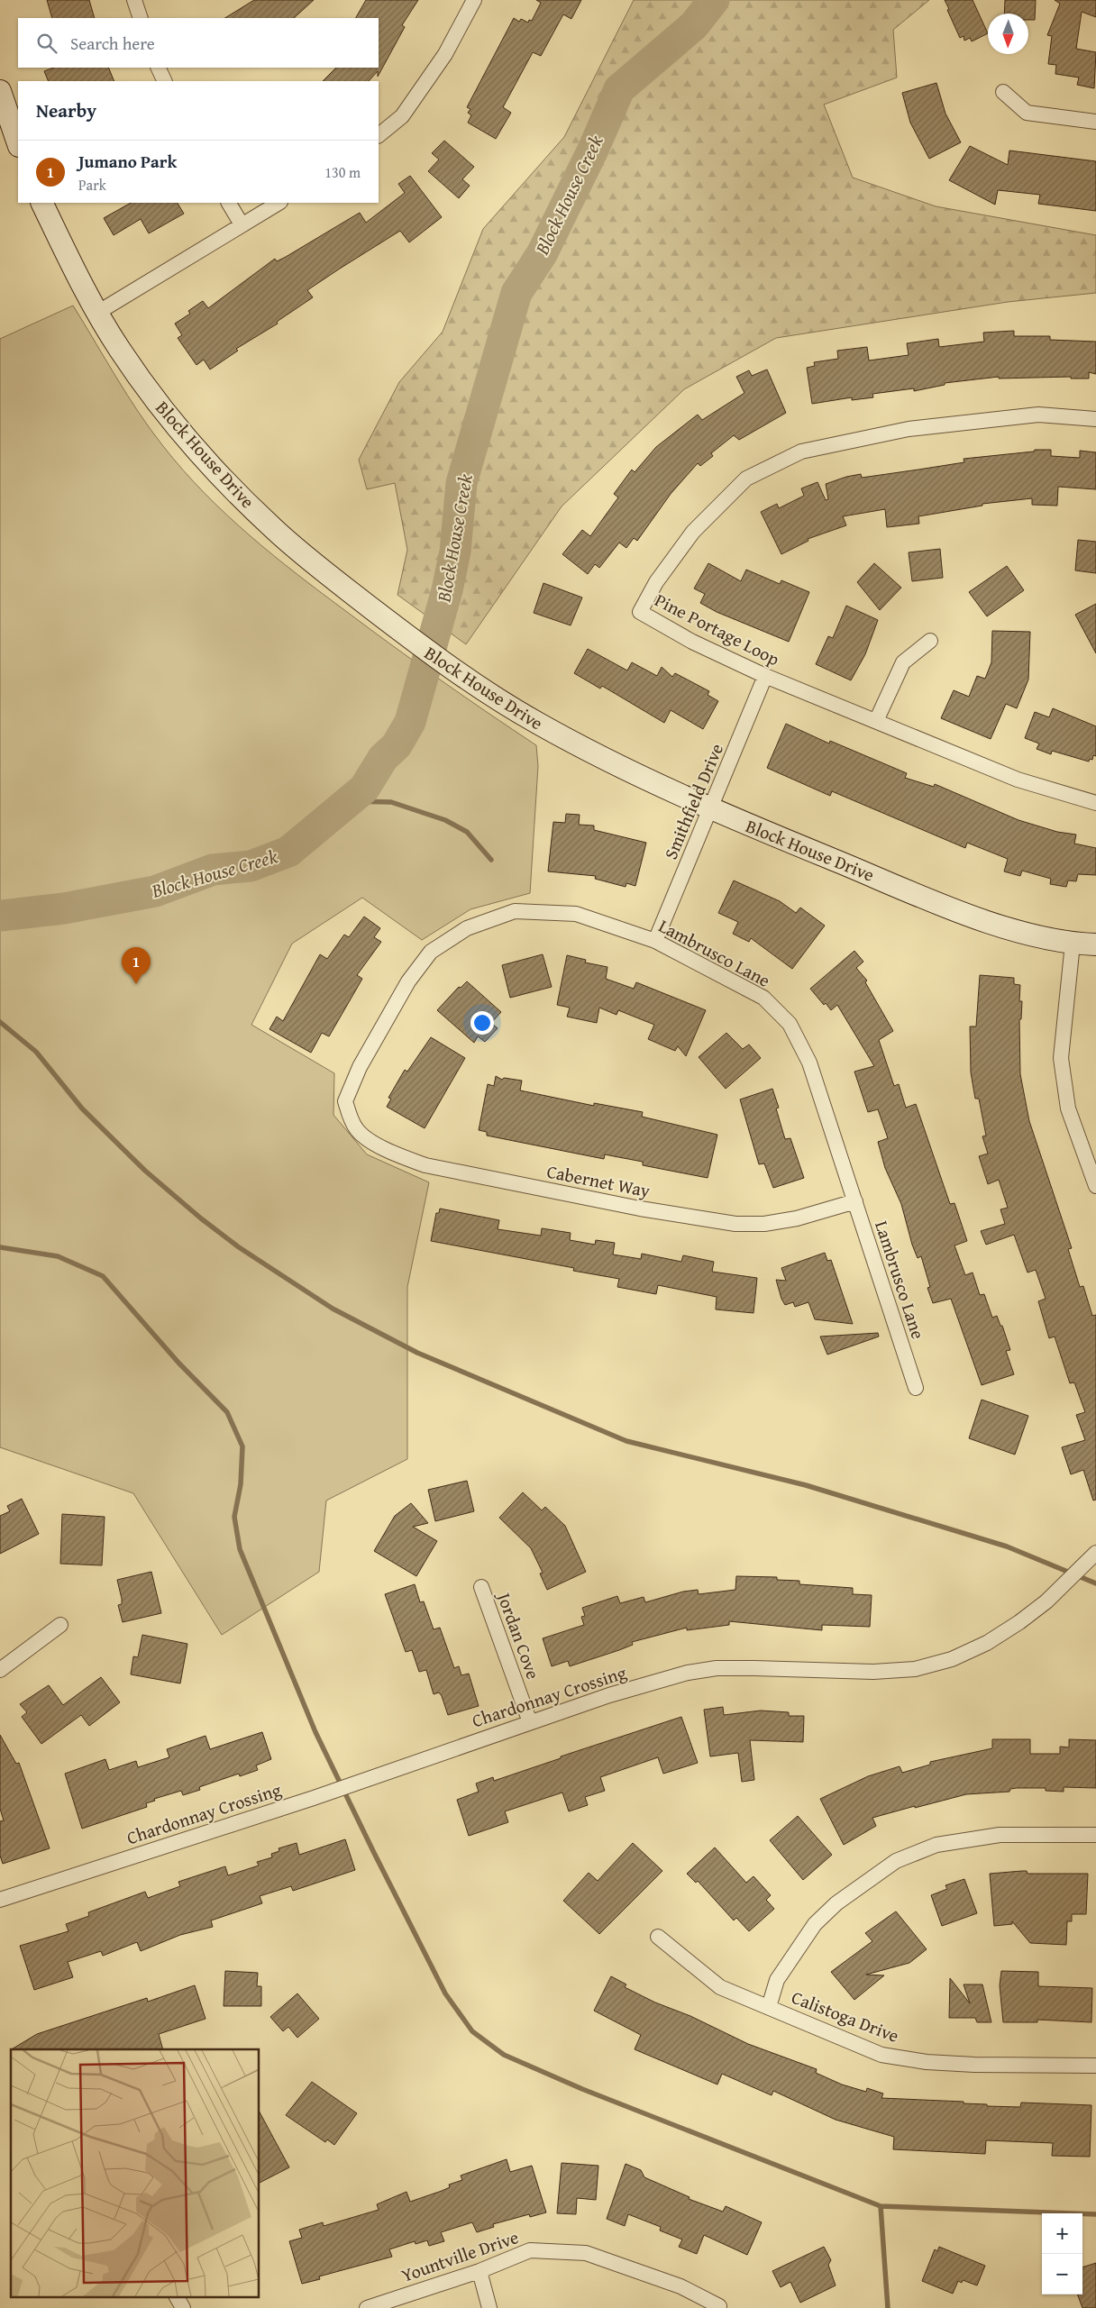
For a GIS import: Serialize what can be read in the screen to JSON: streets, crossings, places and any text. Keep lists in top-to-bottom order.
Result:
{
  "streets": {
    "street": [
      "Block House Drive",
      "Pine Portage Loop",
      "Smithfield Drive",
      "Lambrusco Lane",
      "Cabernet Way",
      "Jordan Cove",
      "Chardonnay Crossing",
      "Calistoga Drive",
      "Yountville Drive"
    ]
  },
  "crossings": [
    ["Block House Drive", "Smithfield Drive"],
    ["Pine Portage Loop", "Smithfield Drive"],
    ["Smithfield Drive", "Lambrusco Lane"],
    ["Lambrusco Lane", "Cabernet Way"],
    ["Jordan Cove", "Chardonnay Crossing"]
  ],
  "water": ["Block House Creek"],
  "north": "bottom",
  "page": {
    "search": "Search here",
    "heading": "Nearby",
    "list": [
      {
        "mark": "1",
        "name": "Jumano Park",
        "note": "Park",
        "value": "130 m"
      }
    ],
    "pins": "1",
    "map_buttons": ["+", "−"]
  }
}
